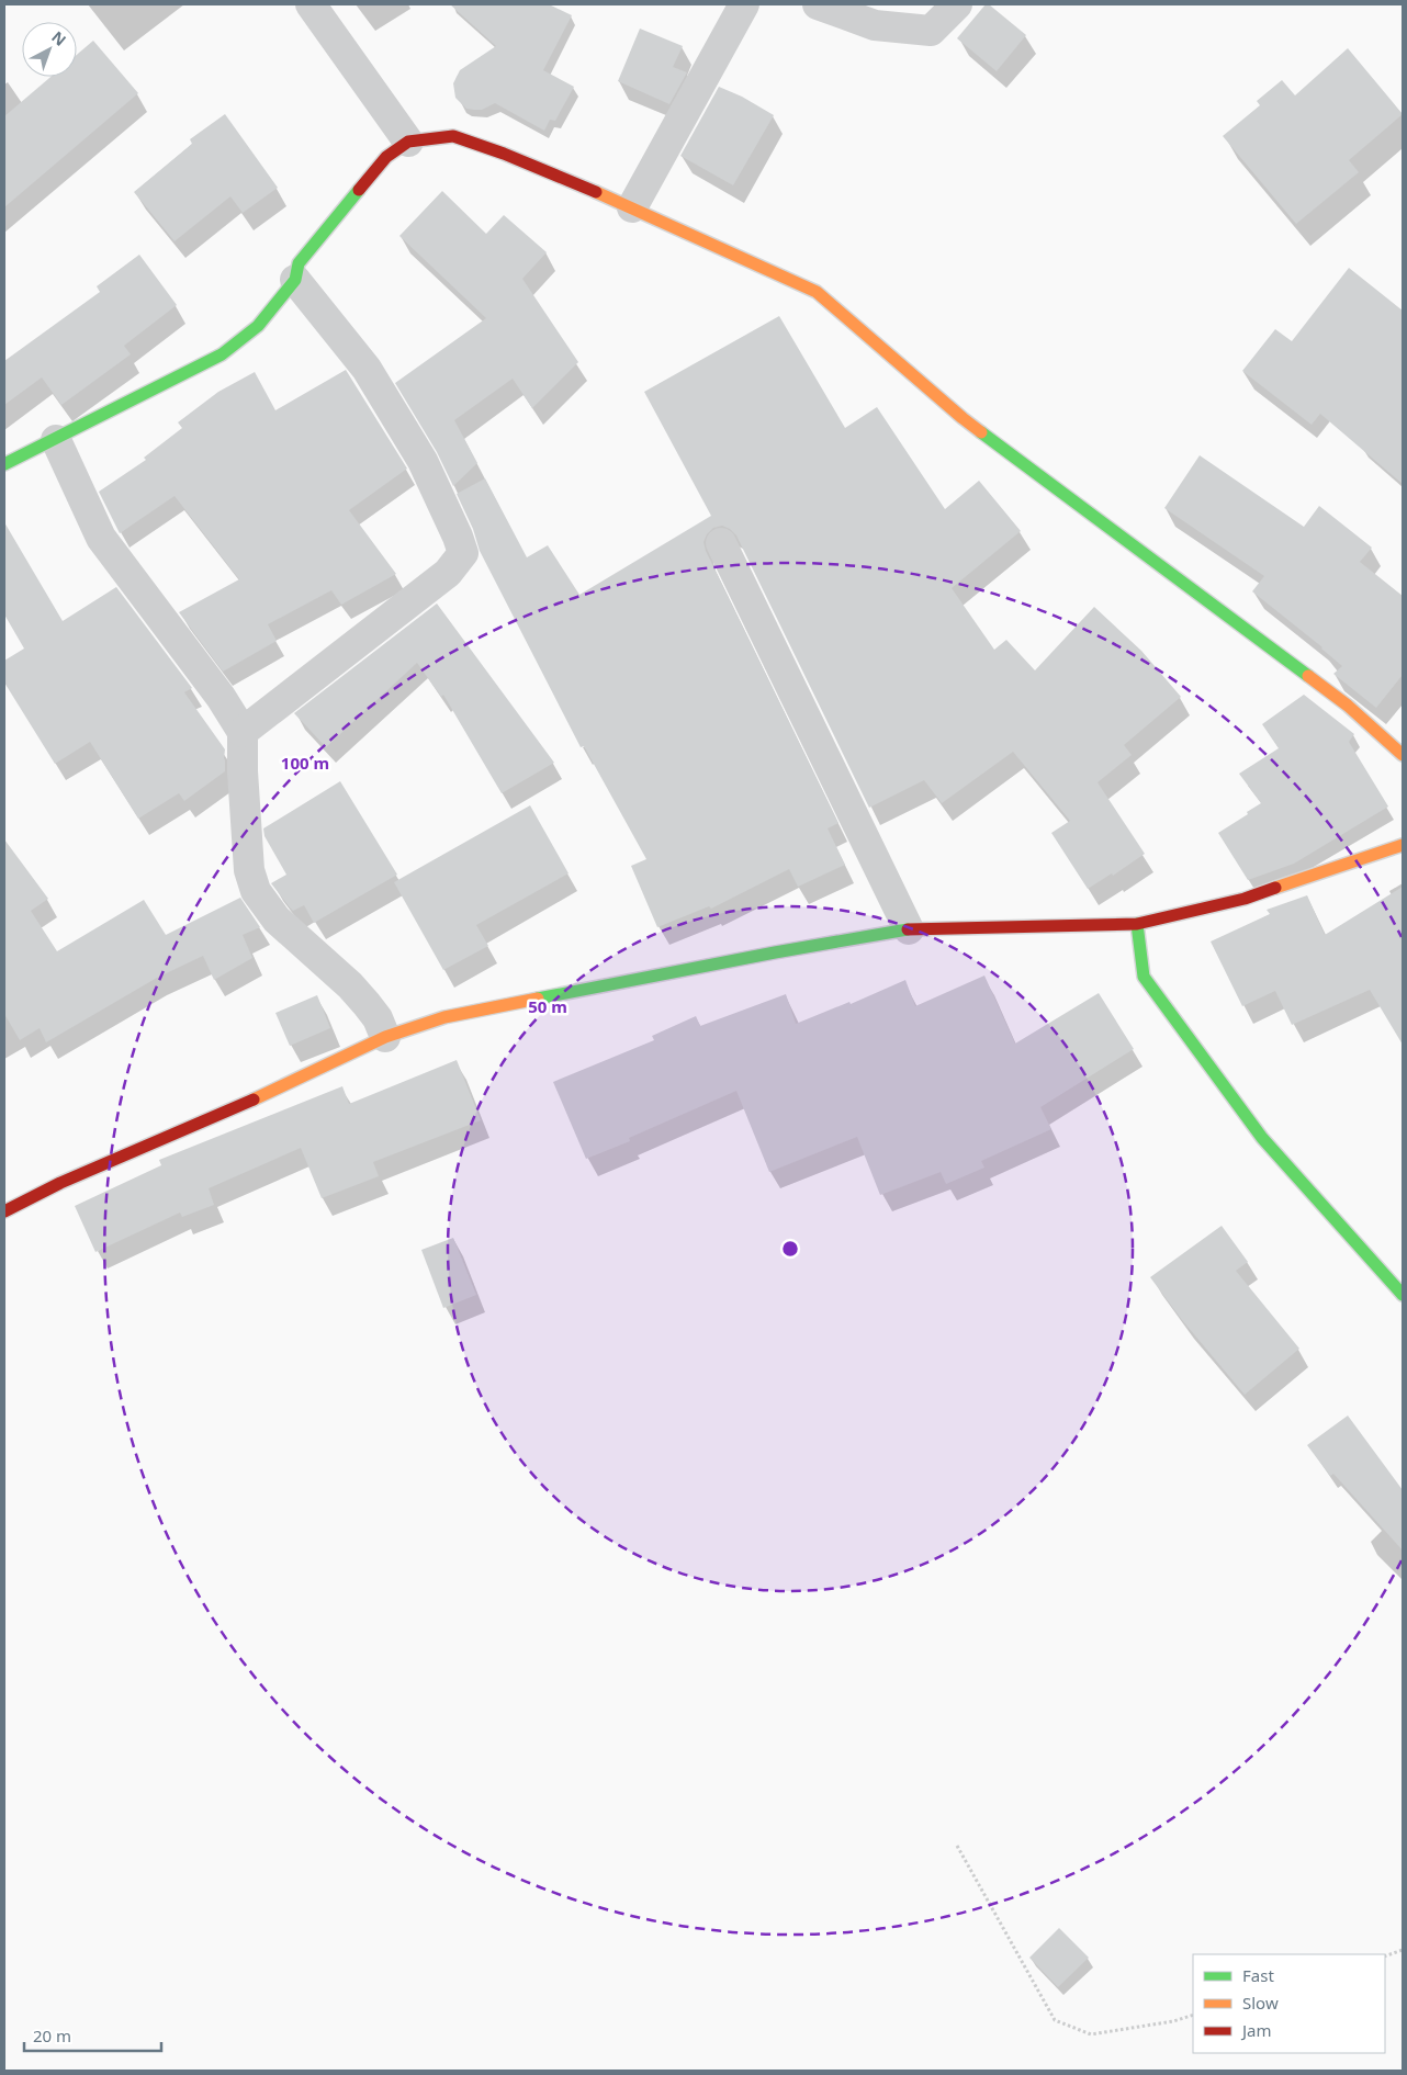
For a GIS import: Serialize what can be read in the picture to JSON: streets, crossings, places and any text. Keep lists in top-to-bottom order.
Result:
{
  "legend": ["Fast", "Slow", "Jam"],
  "scale_bar": "20 m",
  "north": "top right",
  "rings": ["100 m", "50 m"]
}
